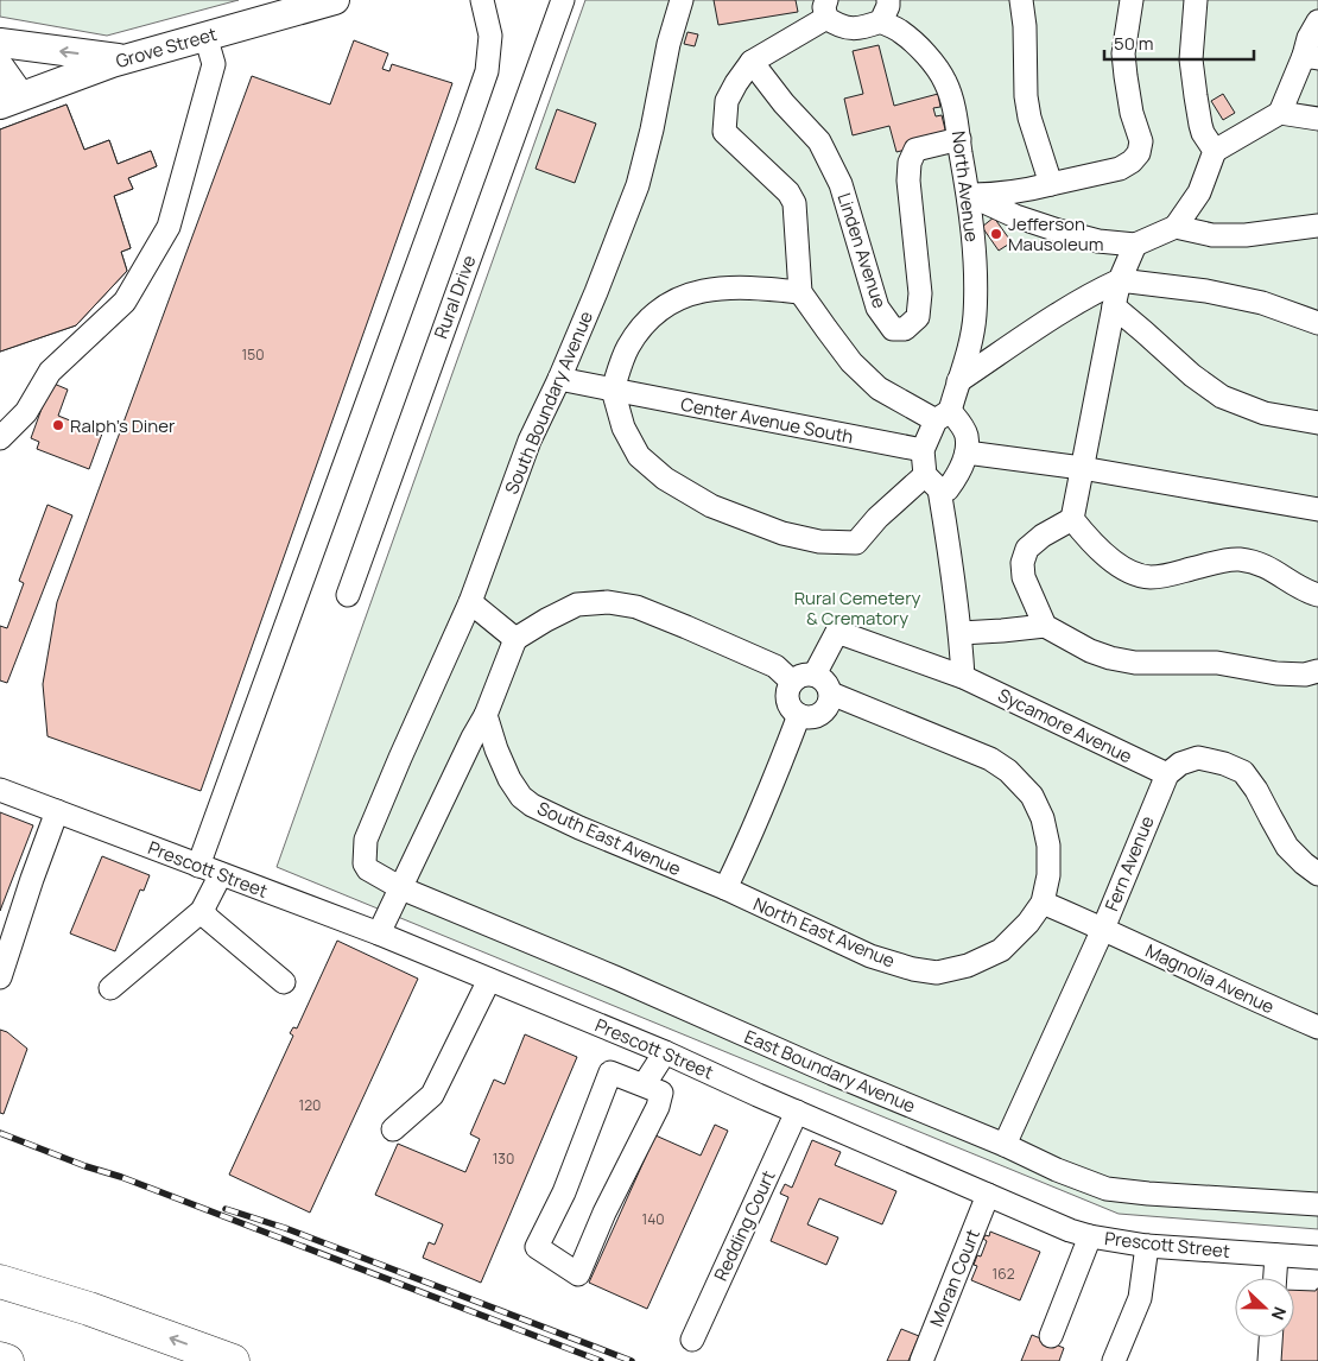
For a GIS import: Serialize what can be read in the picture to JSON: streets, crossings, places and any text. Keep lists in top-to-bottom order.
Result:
{
  "streets": {
    "main road": ["Grove Street"],
    "street": [
      "North Avenue",
      "Linden Avenue",
      "Rural Drive",
      "South Boundary Avenue",
      "Center Avenue South",
      "Sycamore Avenue",
      "South East Avenue",
      "Fern Avenue",
      "Prescott Street",
      "North East Avenue",
      "Magnolia Avenue",
      "East Boundary Avenue",
      "Redding Court",
      "Moran Court"
    ]
  },
  "crossings": [
    ["North Avenue", "Linden Avenue"],
    ["South Boundary Avenue", "Center Avenue South"],
    ["South Boundary Avenue", "East Boundary Avenue"],
    ["Sycamore Avenue", "Fern Avenue"],
    ["South East Avenue", "North East Avenue"],
    ["Fern Avenue", "Magnolia Avenue"],
    ["Fern Avenue", "East Boundary Avenue"],
    ["Prescott Street", "Redding Court"],
    ["Prescott Street", "Moran Court"],
    ["North East Avenue", "Magnolia Avenue"]
  ],
  "parks": ["Rural Cemetery & Crematory"],
  "places": ["Jefferson Mausoleum", "Ralph's Diner"],
  "house_numbers": [
    "150",
    "120",
    "130",
    "140",
    "162"
  ],
  "scale_bar": "50 m",
  "north": "right"
}
